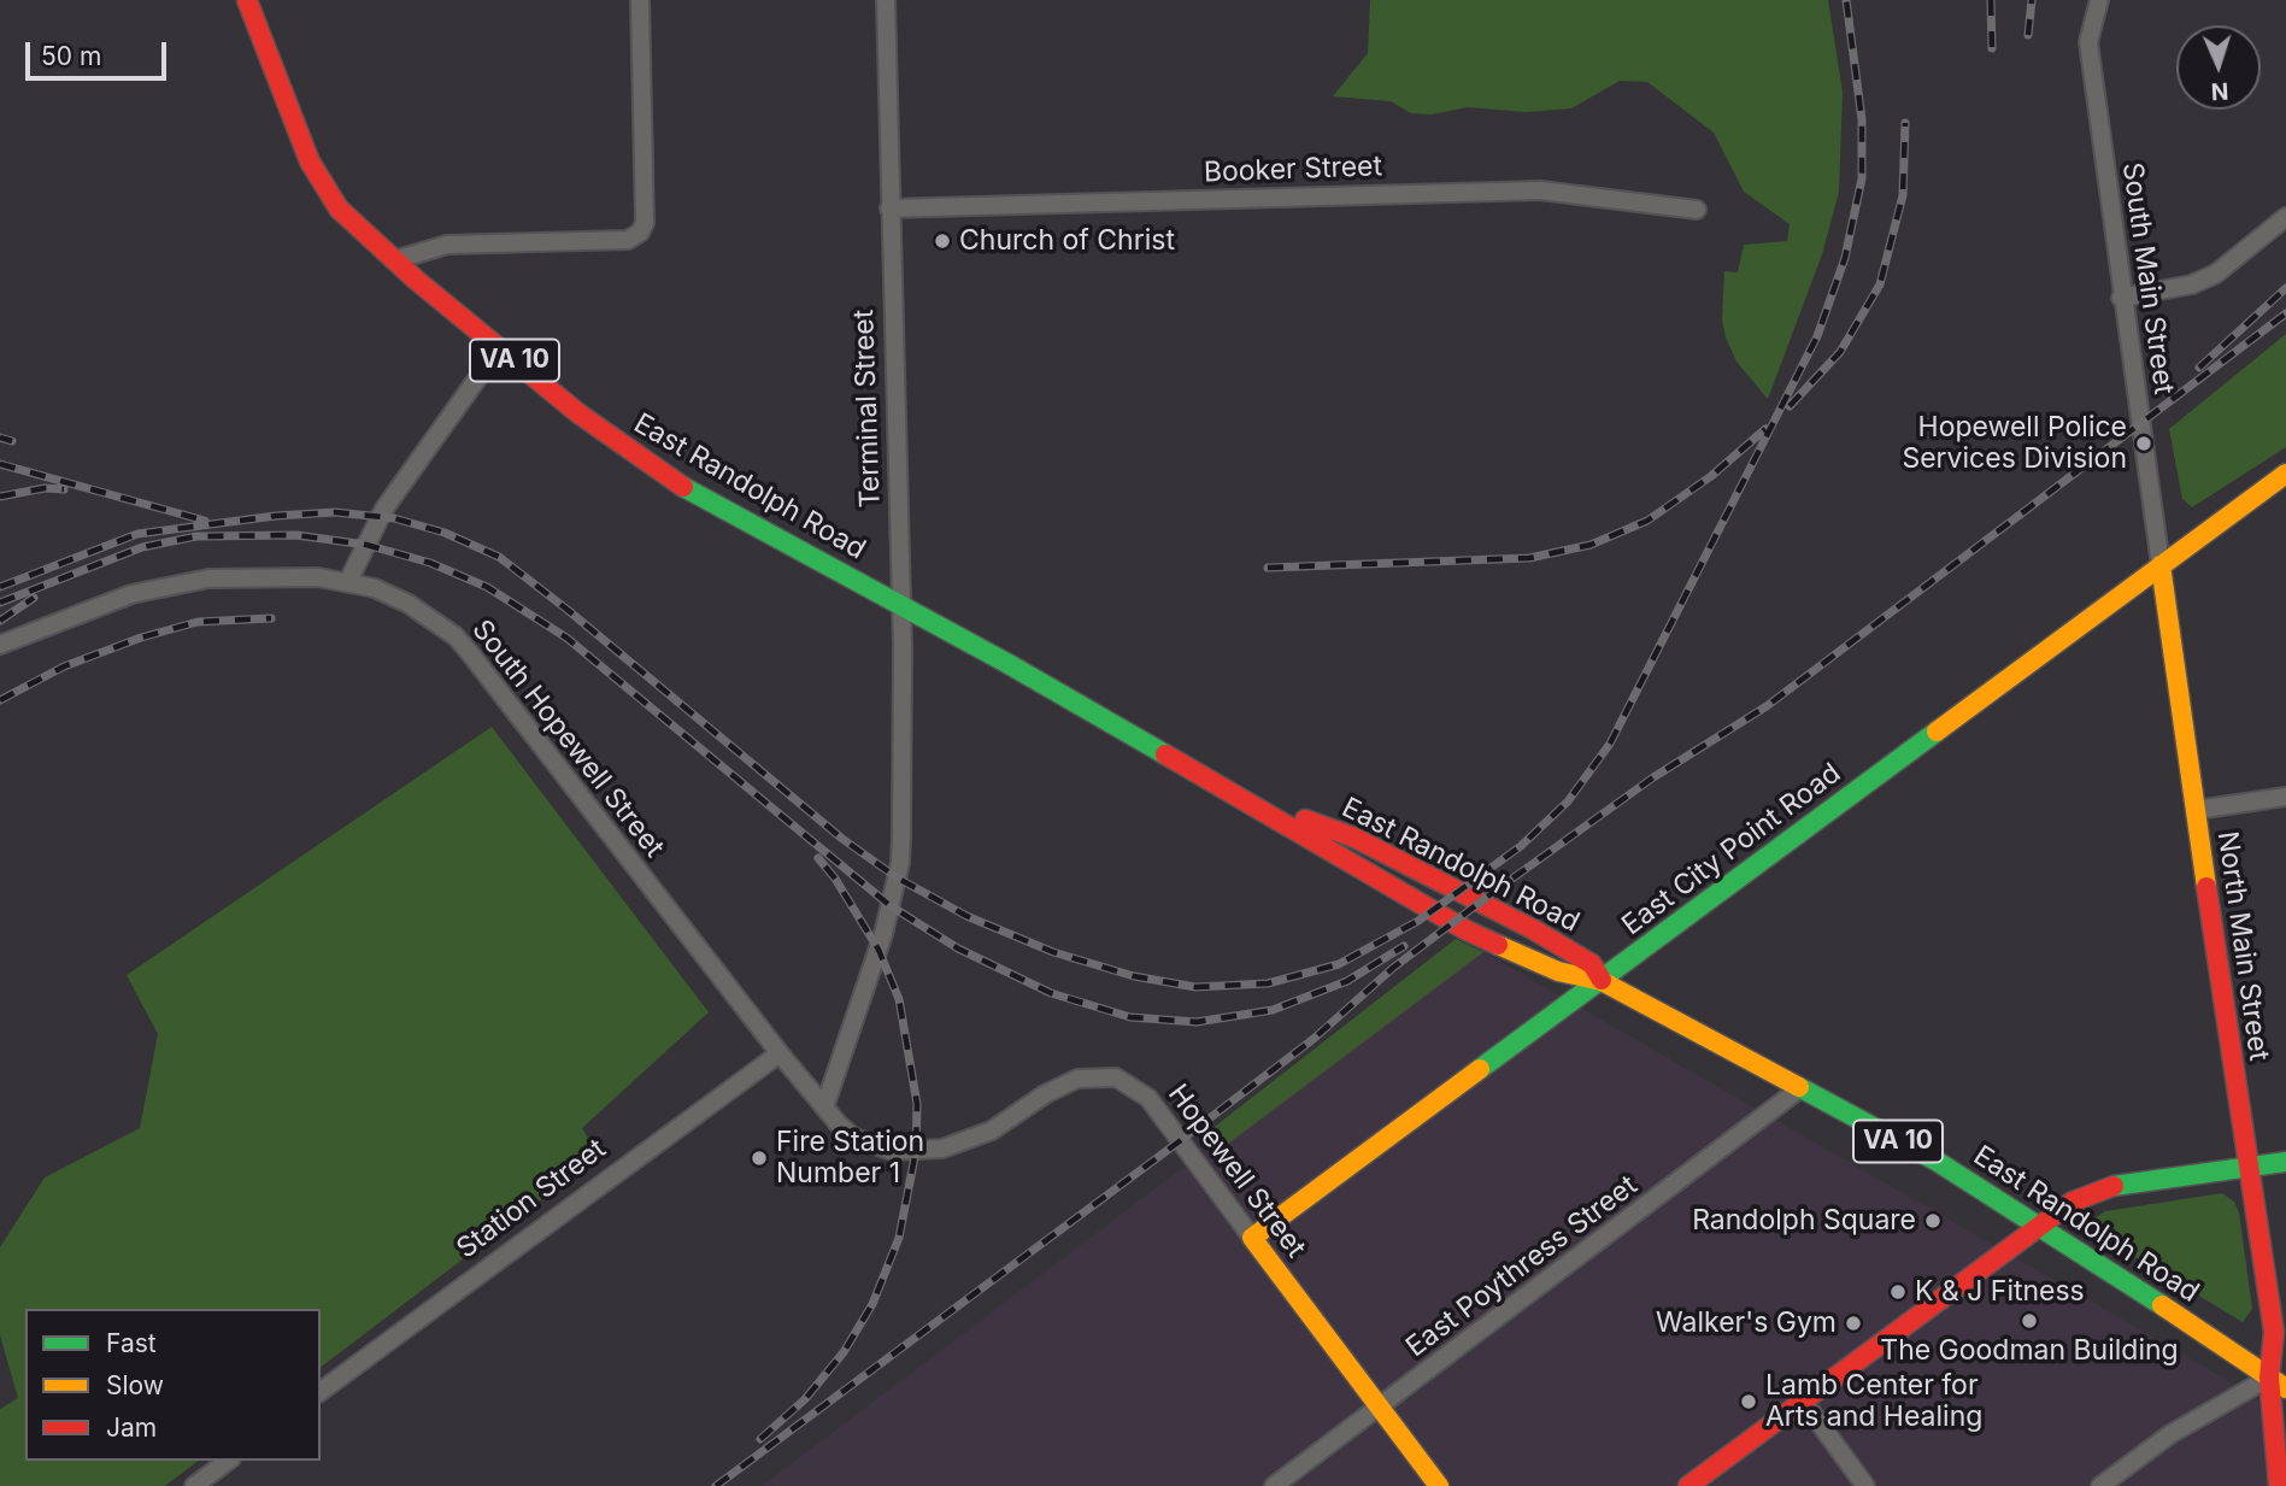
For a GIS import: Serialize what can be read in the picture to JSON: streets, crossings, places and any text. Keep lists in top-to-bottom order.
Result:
{
  "streets": {
    "main road": [
      "VA 10",
      "East Randolph Road",
      "East City Point Road",
      "North Main Street",
      "Hopewell Street"
    ],
    "street": [
      "Booker Street",
      "South Main Street",
      "Terminal Street",
      "South Hopewell Street",
      "Station Street",
      "East Poythress Street"
    ]
  },
  "crossings": [
    ["Booker Street", "Terminal Street"],
    ["South Main Street", "East City Point Road"],
    ["South Main Street", "North Main Street"],
    ["VA 10", "East Randolph Road"],
    ["VA 10", "North Main Street"],
    ["Terminal Street", "East Randolph Road"],
    ["Terminal Street", "South Hopewell Street"],
    ["Terminal Street", "Hopewell Street"],
    ["East Randolph Road", "East City Point Road"],
    ["East Randolph Road", "North Main Street"],
    ["East Randolph Road", "East Poythress Street"],
    ["South Hopewell Street", "Hopewell Street"],
    ["South Hopewell Street", "Station Street"],
    ["East City Point Road", "North Main Street"],
    ["East City Point Road", "Hopewell Street"],
    ["Hopewell Street", "East Poythress Street"]
  ],
  "places": [
    "Church of Christ",
    "Hopewell Police Services Division",
    "Fire Station Number 1",
    "Randolph Square",
    "K & J Fitness",
    "The Goodman Building",
    "Walker's Gym",
    "Lamb Center for Arts and Healing"
  ],
  "legend": ["Fast", "Slow", "Jam"],
  "scale_bar": "50 m",
  "north": "bottom"
}
